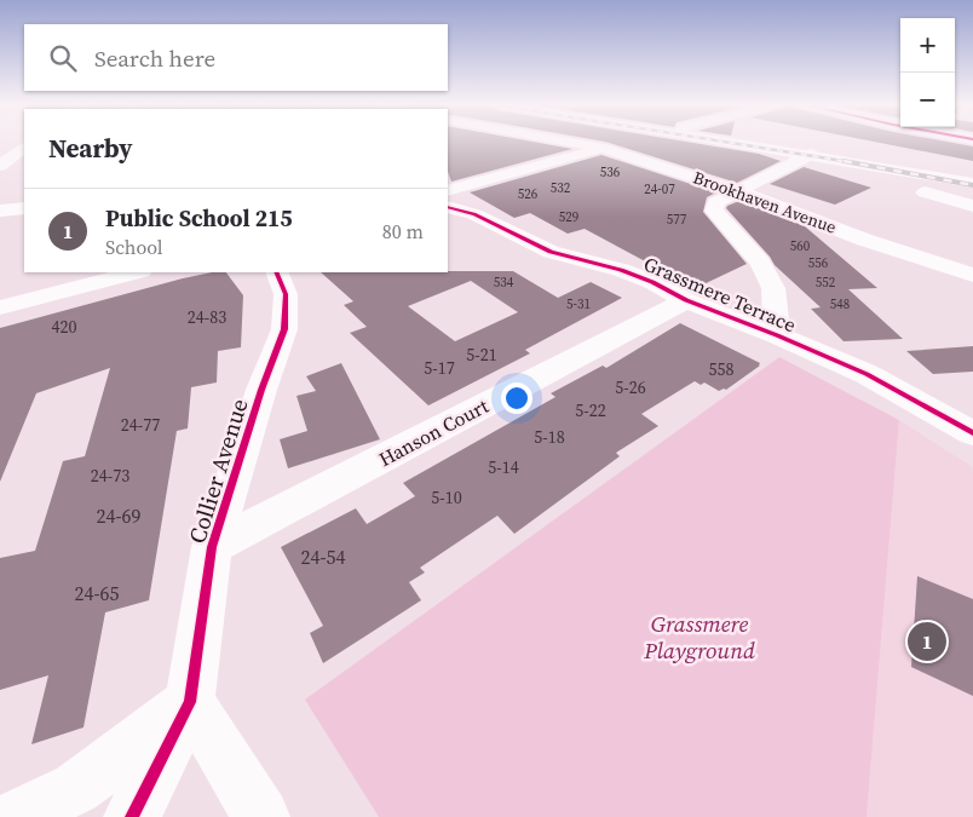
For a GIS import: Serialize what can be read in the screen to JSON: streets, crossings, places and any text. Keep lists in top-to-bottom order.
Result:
{
  "streets": {
    "street": [
      "Brookhaven Avenue",
      "Grassmere Terrace",
      "Hanson Court",
      "Collier Avenue"
    ]
  },
  "crossings": [
    ["Grassmere Terrace", "Hanson Court"],
    ["Hanson Court", "Collier Avenue"]
  ],
  "parks": ["Grassmere Playground"],
  "house_numbers": [
    "536",
    "532",
    "24-07",
    "526",
    "529",
    "577",
    "560",
    "556",
    "534",
    "552",
    "5-31",
    "548",
    "24-83",
    "420",
    "5-21",
    "5-17",
    "558",
    "5-26",
    "5-22",
    "24-77",
    "5-18",
    "5-14",
    "24-73",
    "5-10",
    "24-69",
    "24-54",
    "24-65"
  ],
  "page": {
    "map_buttons": ["+", "−"],
    "search": "Search here",
    "heading": "Nearby",
    "list": [
      {
        "mark": "1",
        "name": "Public School 215",
        "note": "School",
        "value": "80 m"
      }
    ],
    "pins": "1"
  }
}
